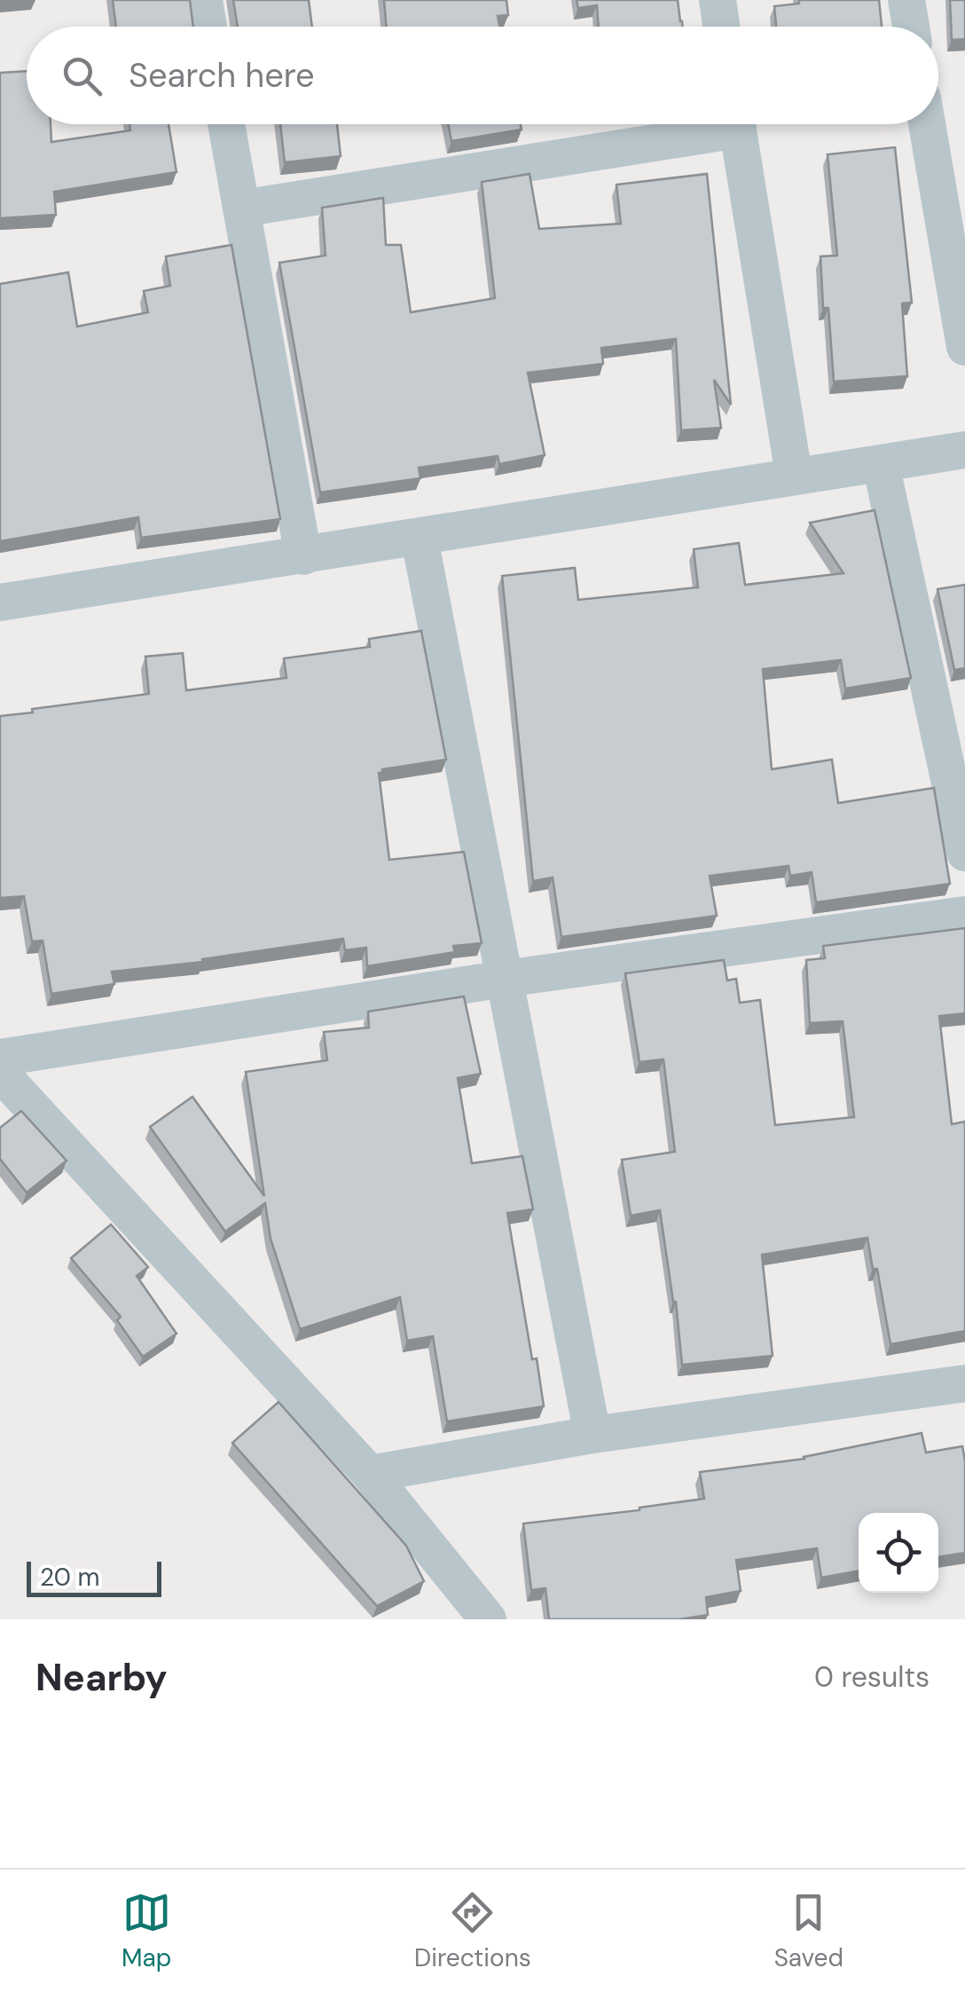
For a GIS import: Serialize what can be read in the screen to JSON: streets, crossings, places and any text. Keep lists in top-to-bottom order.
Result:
{
  "scale_bar": "20 m",
  "page": {
    "search": "Search here",
    "scale": "20 m",
    "heading": ["Nearby", "0 results"],
    "nav": ["Map", "Directions", "Saved"]
  }
}
